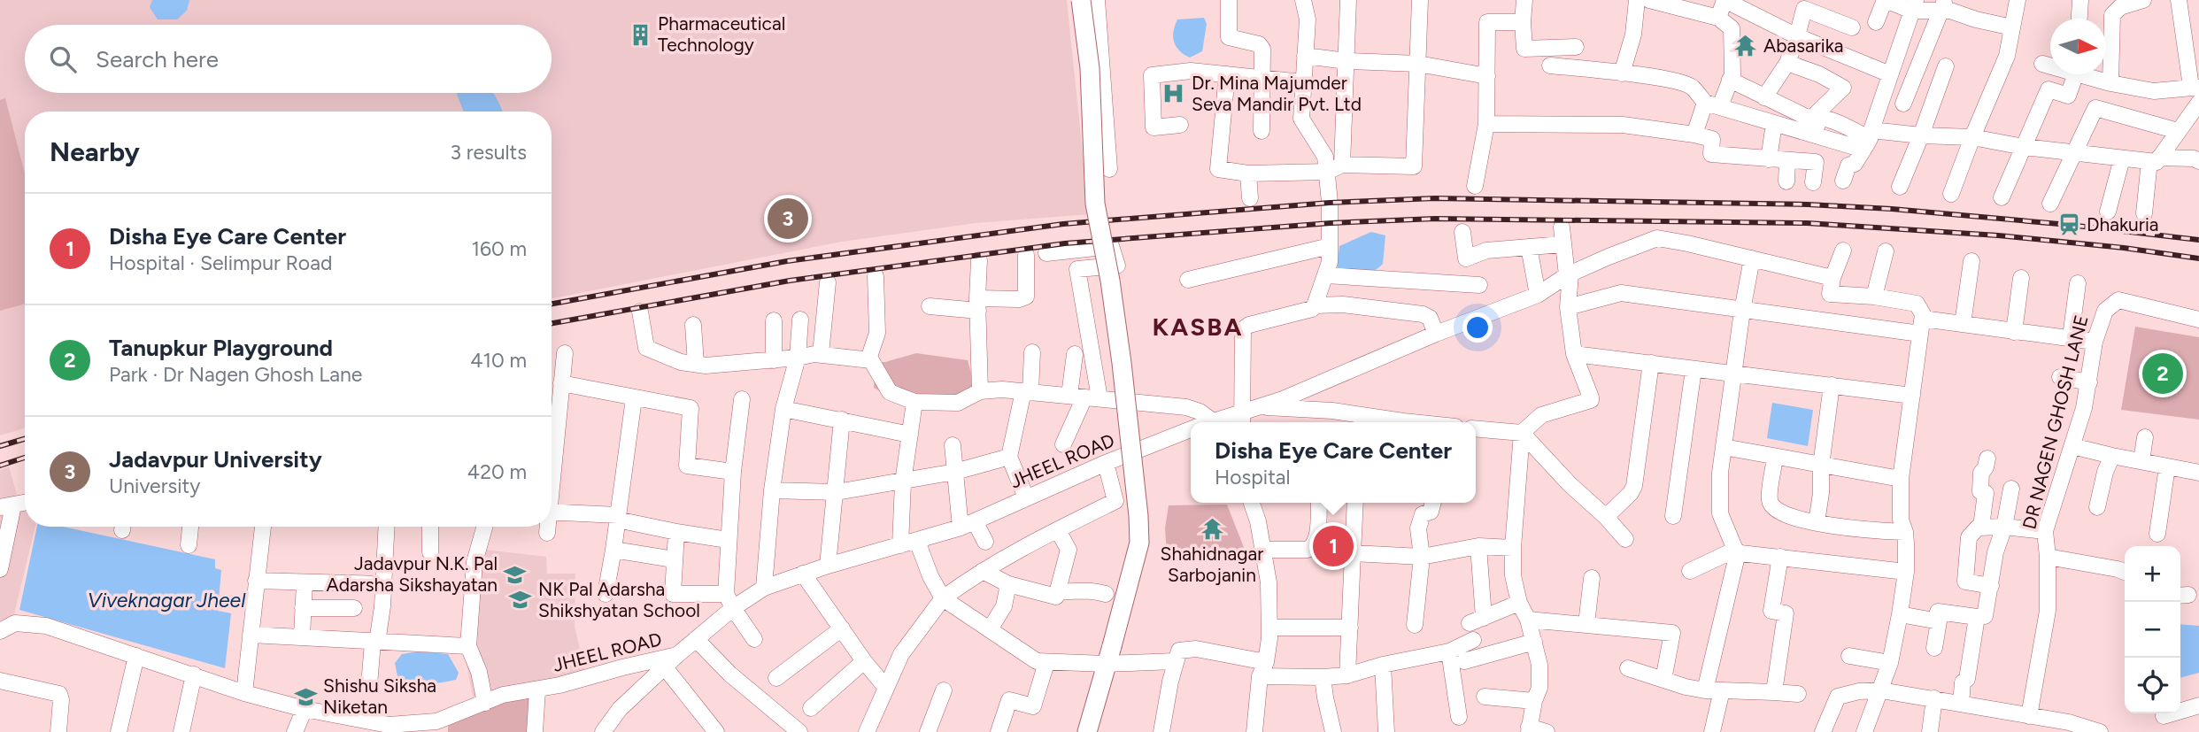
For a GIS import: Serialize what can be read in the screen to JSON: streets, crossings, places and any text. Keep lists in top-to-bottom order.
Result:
{
  "streets": {
    "street": ["DR NAGEN GHOSH LANE", "JHEEL ROAD"]
  },
  "districts": ["KASBA"],
  "water": ["Viveknagar Jheel"],
  "places": {
    "building": ["Pharmaceutical Technology"],
    "temple": ["Abasarika", "Shahidnagar Sarbojanin"],
    "hospital": ["Dr. Mina Majumder Seva Mandir Pvt. Ltd"],
    "station": ["Dhakuria"],
    "school or university": ["Jadavpur N.K. Pal Adarsha Sikshayatan", "NK Pal Adarsha Shikshyatan School", "Shishu Siksha Niketan"]
  },
  "north": "right",
  "page": {
    "search": "Search here",
    "heading": ["Nearby", "3 results"],
    "list": [
      {
        "mark": "1",
        "name": "Disha Eye Care Center",
        "note": "Hospital · Selimpur Road",
        "value": "160 m"
      },
      {
        "mark": "2",
        "name": "Tanupkur Playground",
        "note": "Park · Dr Nagen Ghosh Lane",
        "value": "410 m"
      },
      {
        "mark": "3",
        "name": "Jadavpur University",
        "note": "University",
        "value": "420 m"
      }
    ],
    "pins": ["3", "2", "1"],
    "popup": ["Disha Eye Care Center", "Hospital"],
    "map_buttons": ["+", "−"]
  }
}
